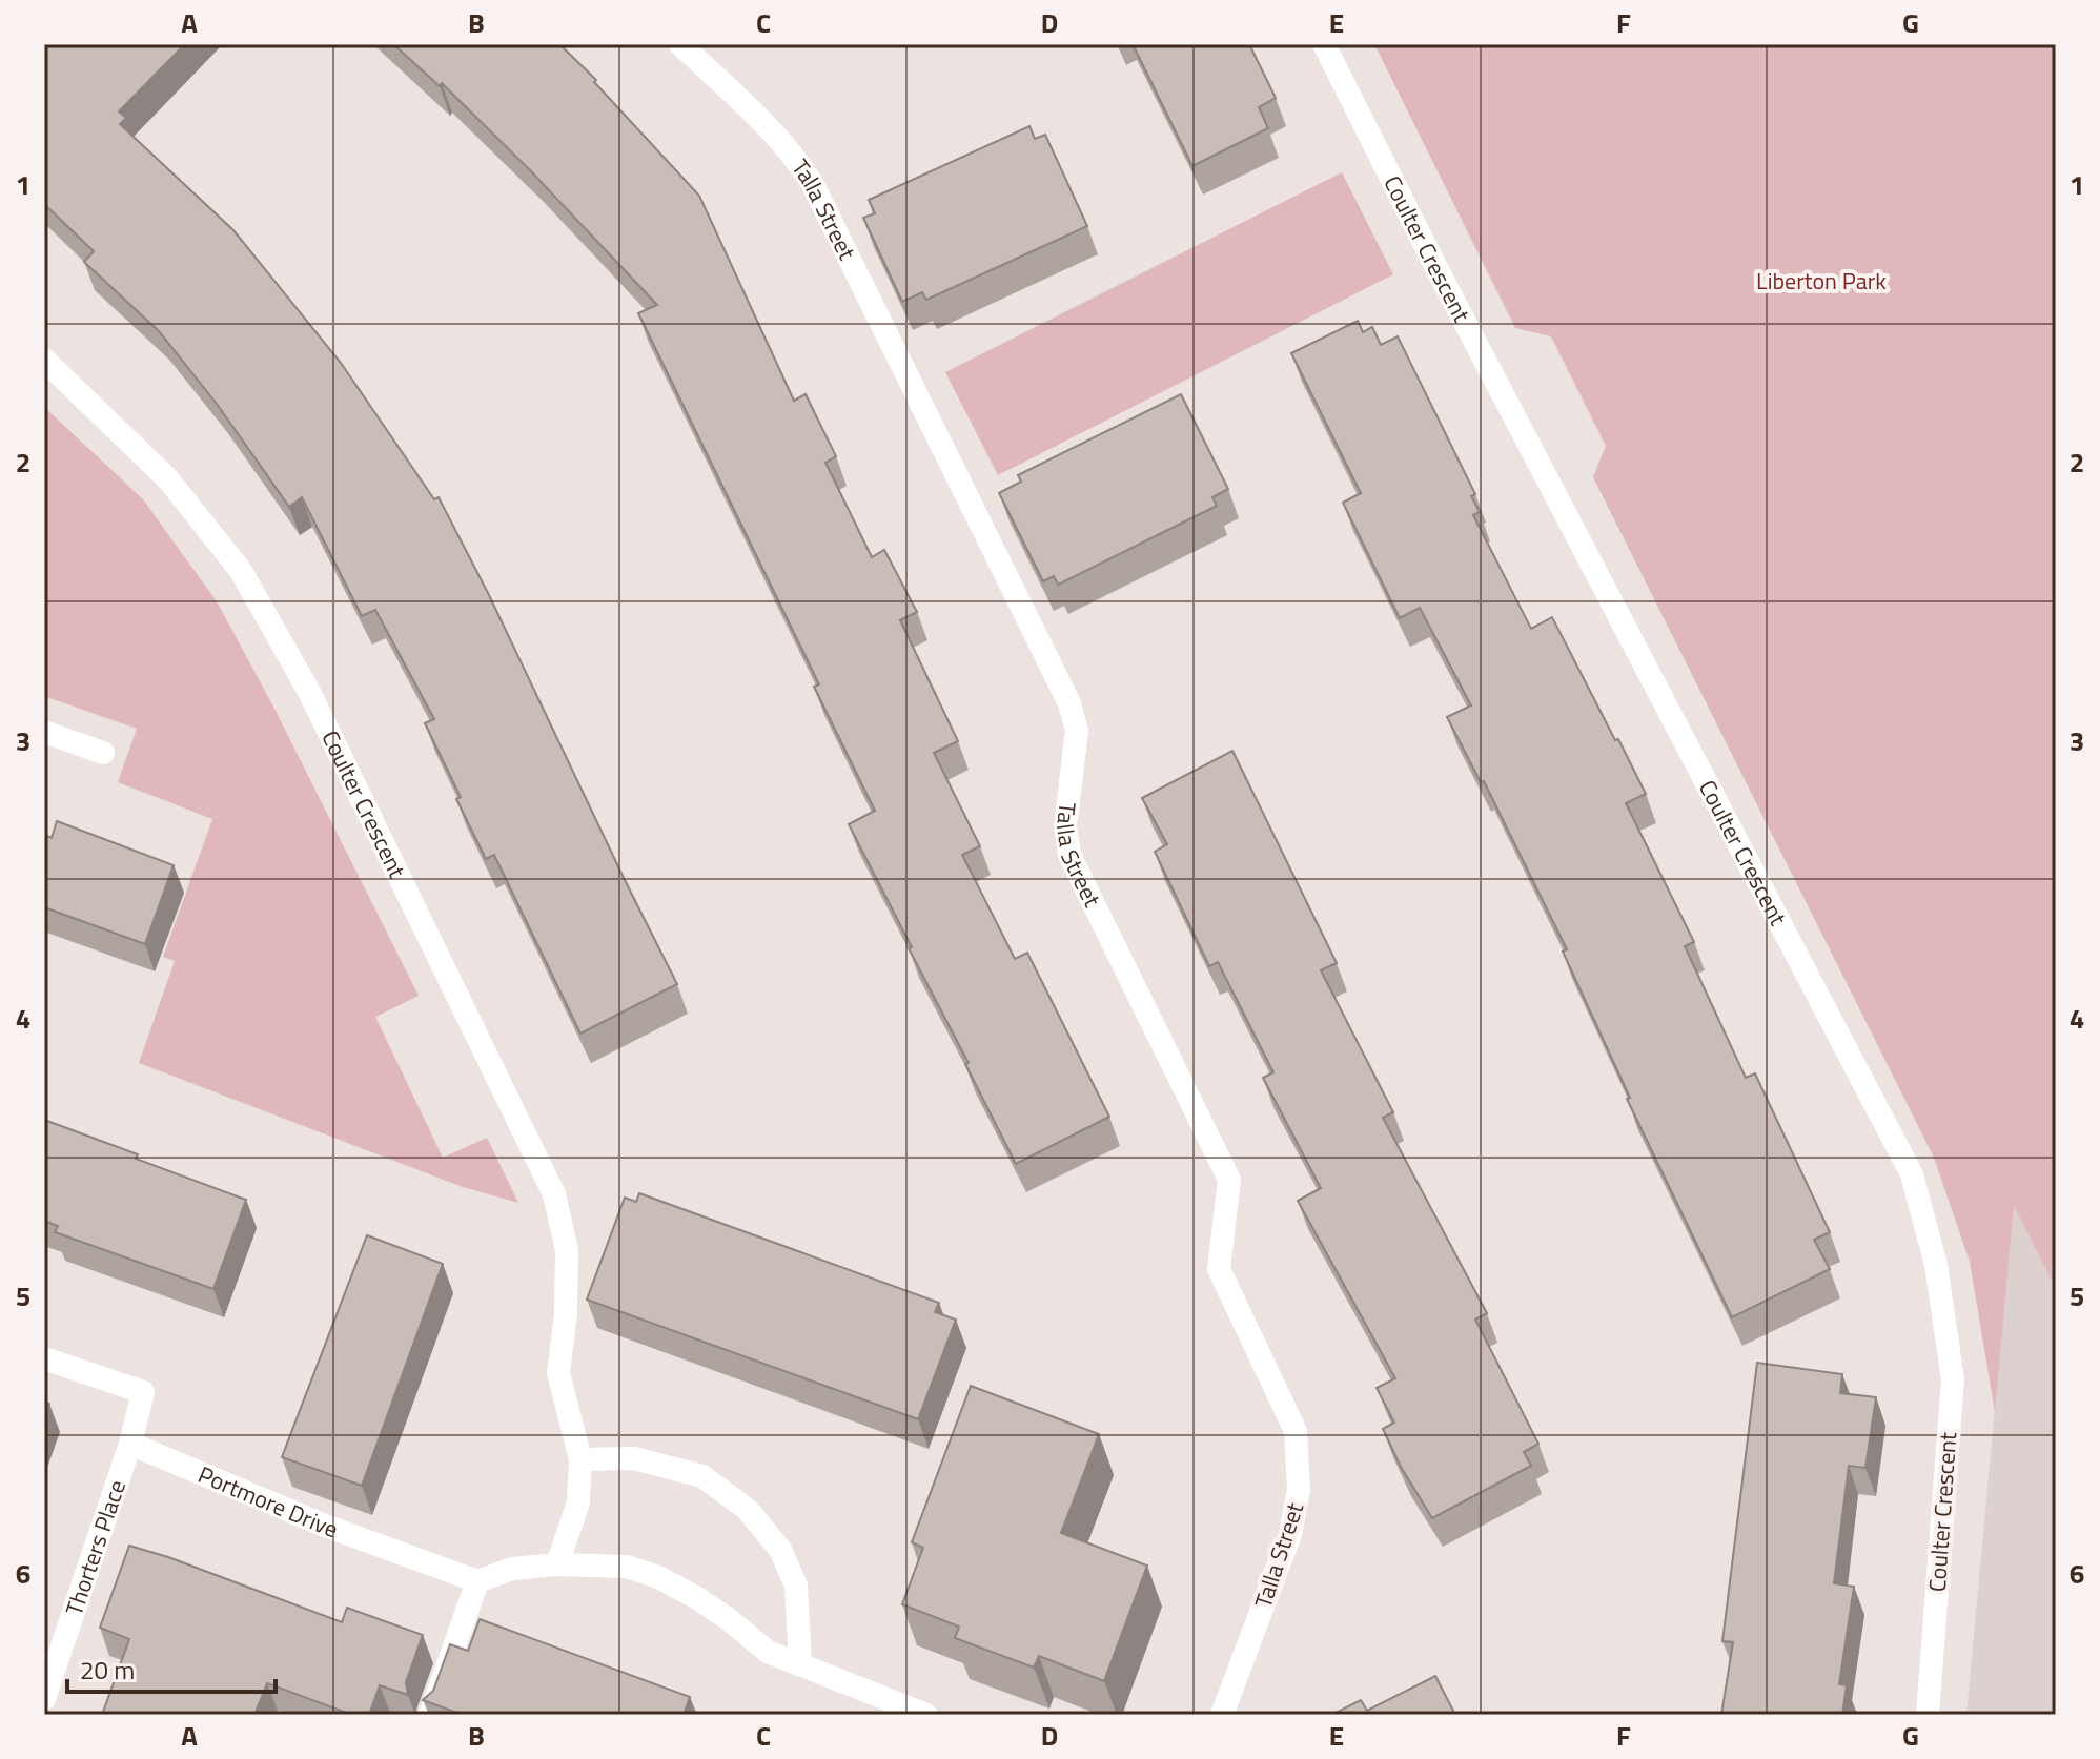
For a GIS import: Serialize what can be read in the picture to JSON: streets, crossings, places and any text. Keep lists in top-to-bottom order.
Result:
{
  "streets": {
    "street": [
      "Talla Street",
      "Coulter Crescent",
      "Portmore Drive",
      "Thorters Place"
    ]
  },
  "crossings": [
    ["Portmore Drive", "Thorters Place"]
  ],
  "parks": ["Liberton Park"],
  "scale_bar": "20 m",
  "grid": {
    "columns": [
      "A",
      "B",
      "C",
      "D",
      "E",
      "F",
      "G"
    ],
    "rows": [
      "1",
      "2",
      "3",
      "4",
      "5",
      "6"
    ]
  }
}
